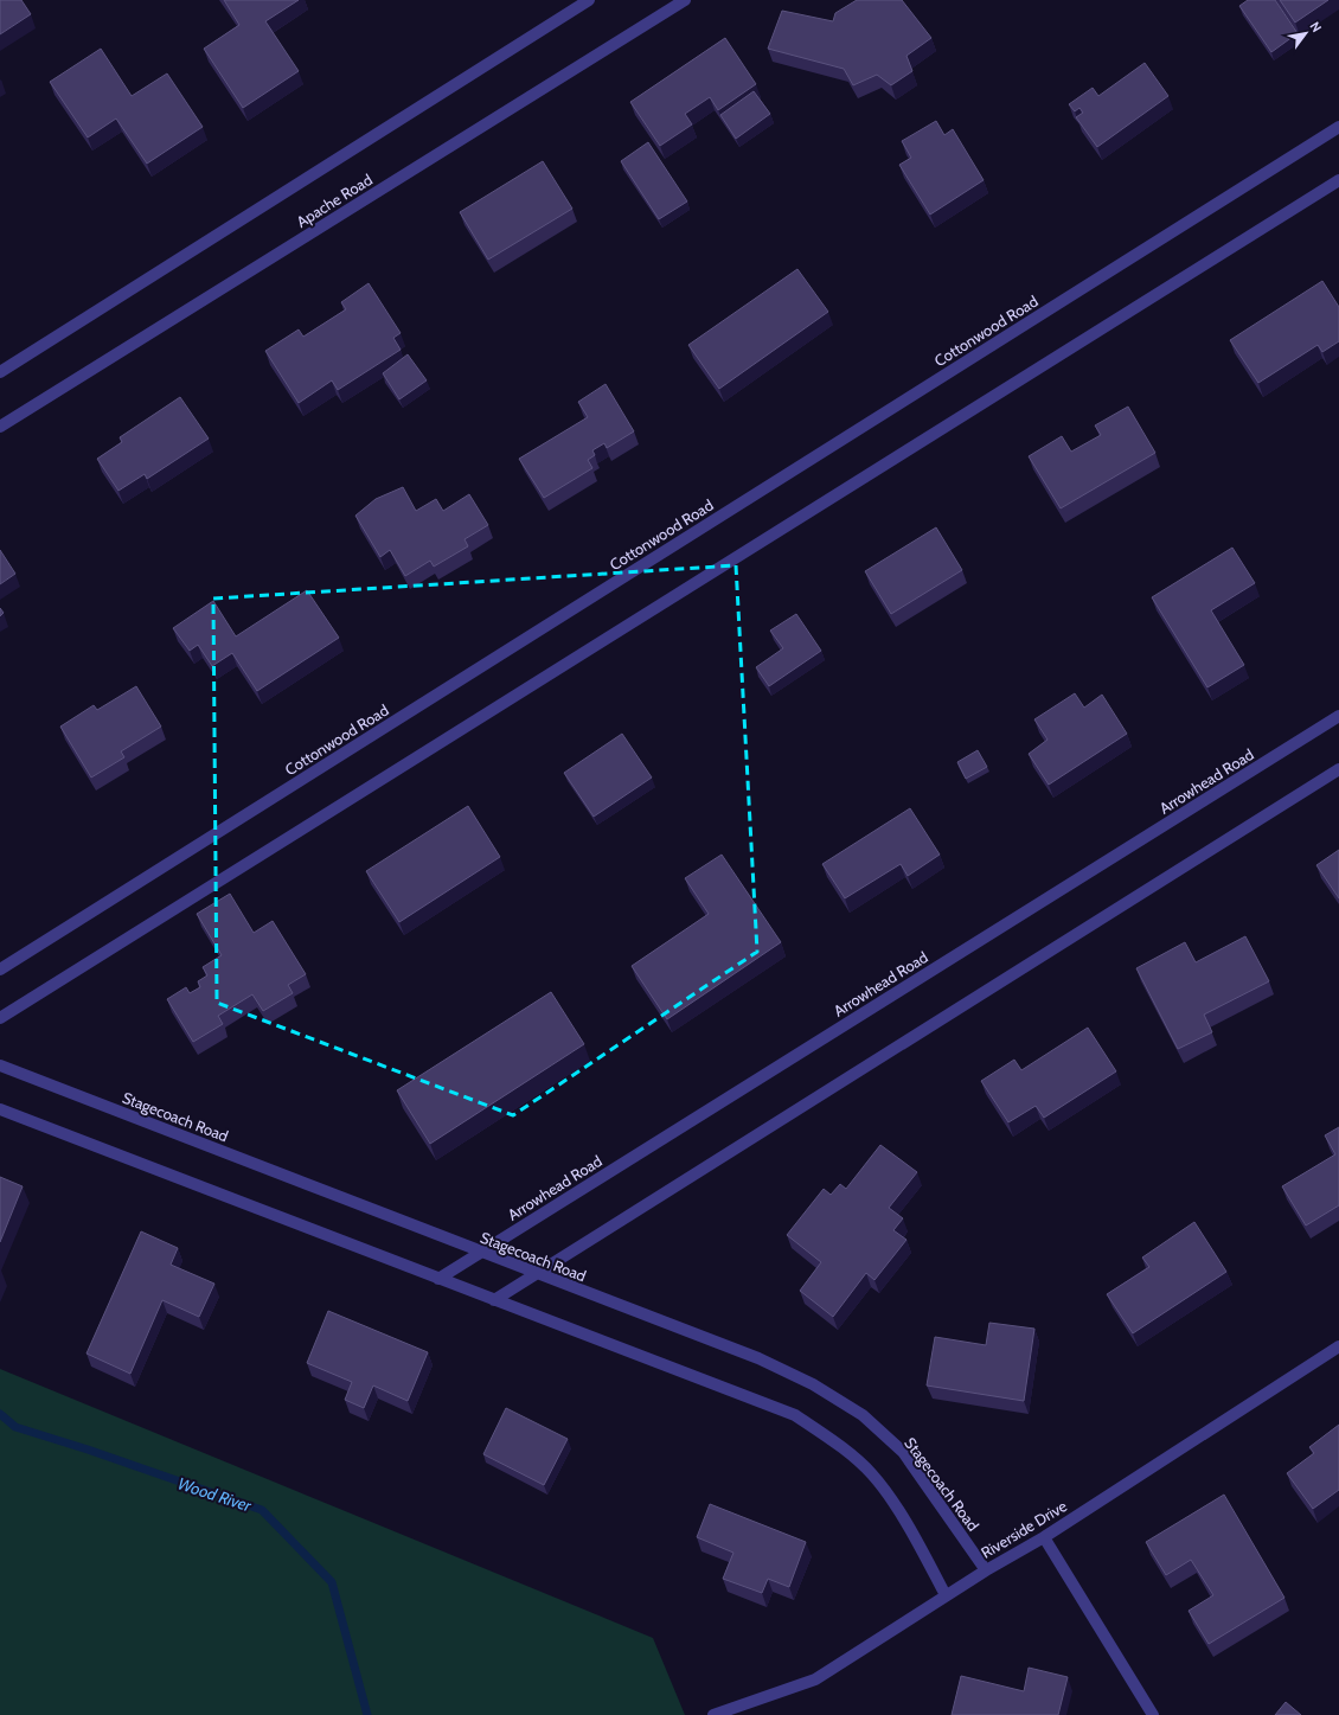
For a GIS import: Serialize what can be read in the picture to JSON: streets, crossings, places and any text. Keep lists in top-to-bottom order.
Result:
{
  "streets": {
    "street": [
      "Apache Road",
      "Cottonwood Road",
      "Arrowhead Road",
      "Stagecoach Road",
      "Riverside Drive"
    ]
  },
  "crossings": [
    ["Arrowhead Road", "Stagecoach Road"],
    ["Stagecoach Road", "Riverside Drive"]
  ],
  "water": ["Wood River"],
  "north": "top right"
}
